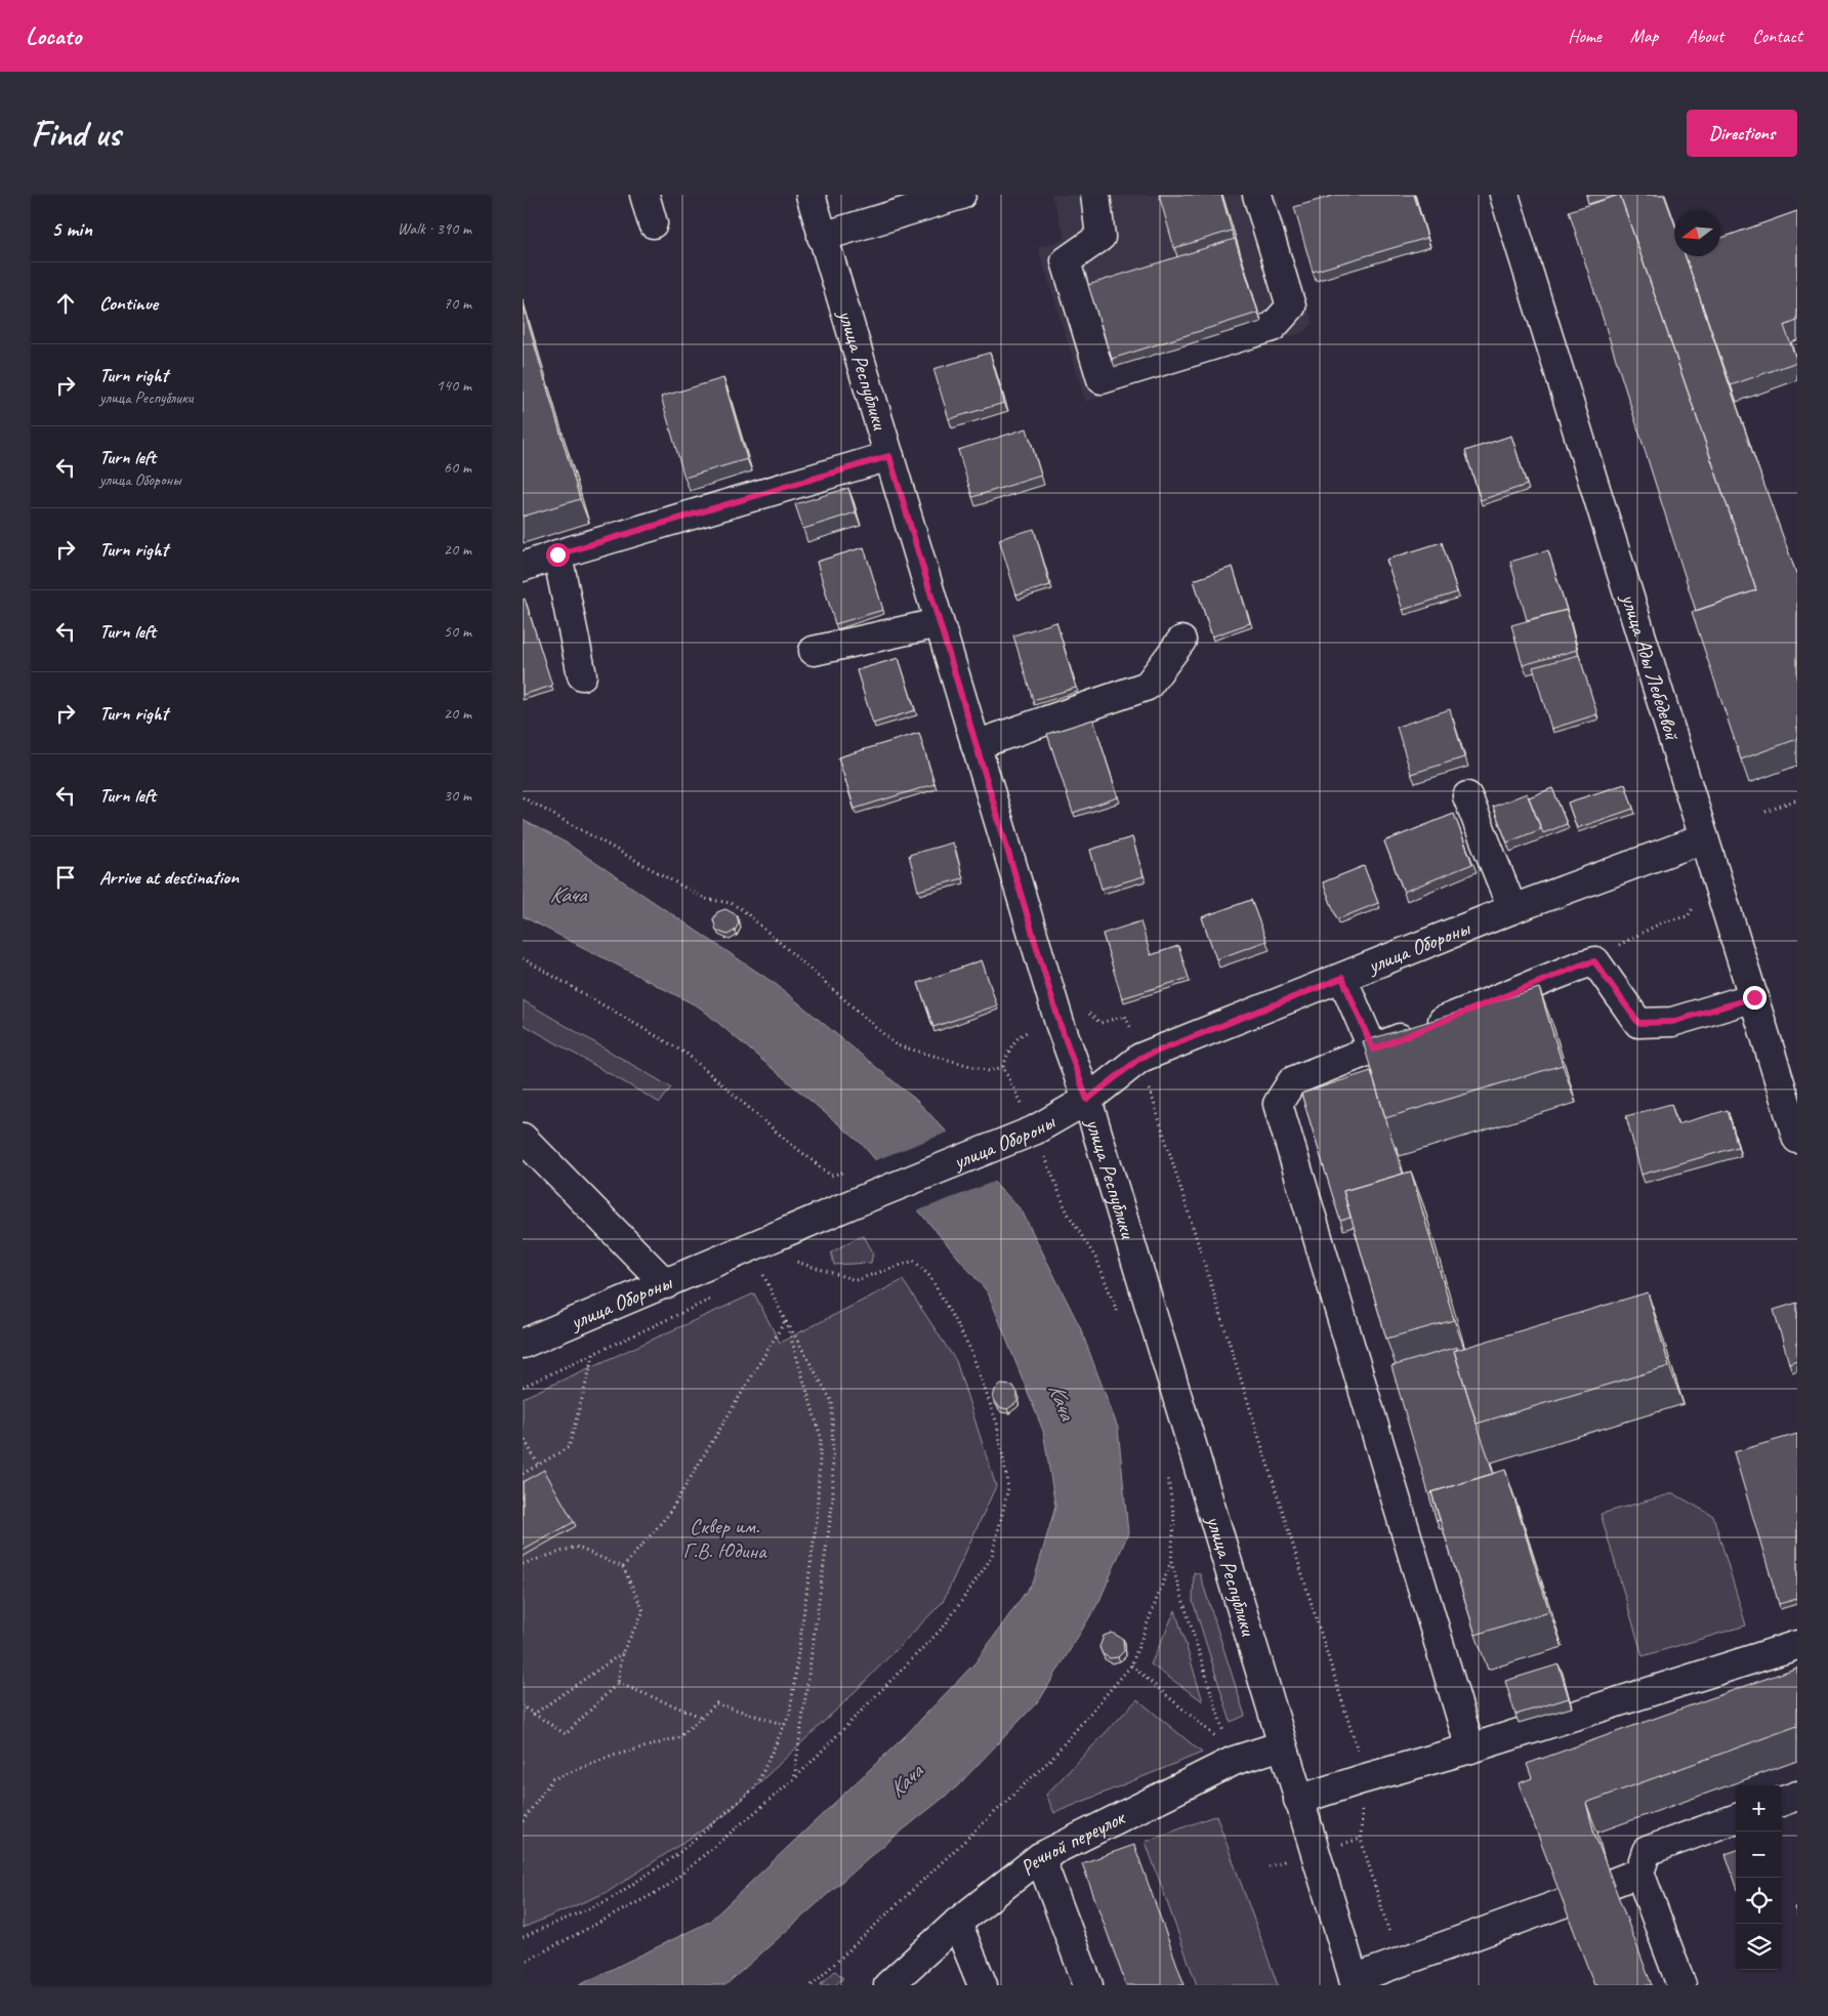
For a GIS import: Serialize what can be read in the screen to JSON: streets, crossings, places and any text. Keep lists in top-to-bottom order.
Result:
{
  "streets": {
    "main road": [
      "улица Республики",
      "улица Ады Лебедевой",
      "улица Обороны",
      "Речной переулок"
    ]
  },
  "crossings": [
    ["улица Республики", "улица Обороны"],
    ["улица Республики", "Речной переулок"],
    ["улица Ады Лебедевой", "улица Обороны"]
  ],
  "water": ["Кача"],
  "parks": ["Сквер им. Г.В. Юдина"],
  "north": "left",
  "page": {
    "header": "Locato",
    "nav": [
      "Home",
      "Map",
      "About",
      "Contact"
    ],
    "buttons": "Directions",
    "title": "Find us",
    "heading": ["5 min", "Walk · 390 m"],
    "list": [
      ["Continue", "70 m"],
      ["Turn right", "улица Республики", "140 m"],
      ["Turn left", "улица Обороны", "60 m"],
      ["Turn right", "20 m"],
      ["Turn left", "50 m"],
      ["Turn right", "20 m"],
      ["Turn left", "30 m"],
      "Arrive at destination"
    ],
    "map_buttons": ["+", "−"]
  }
}
